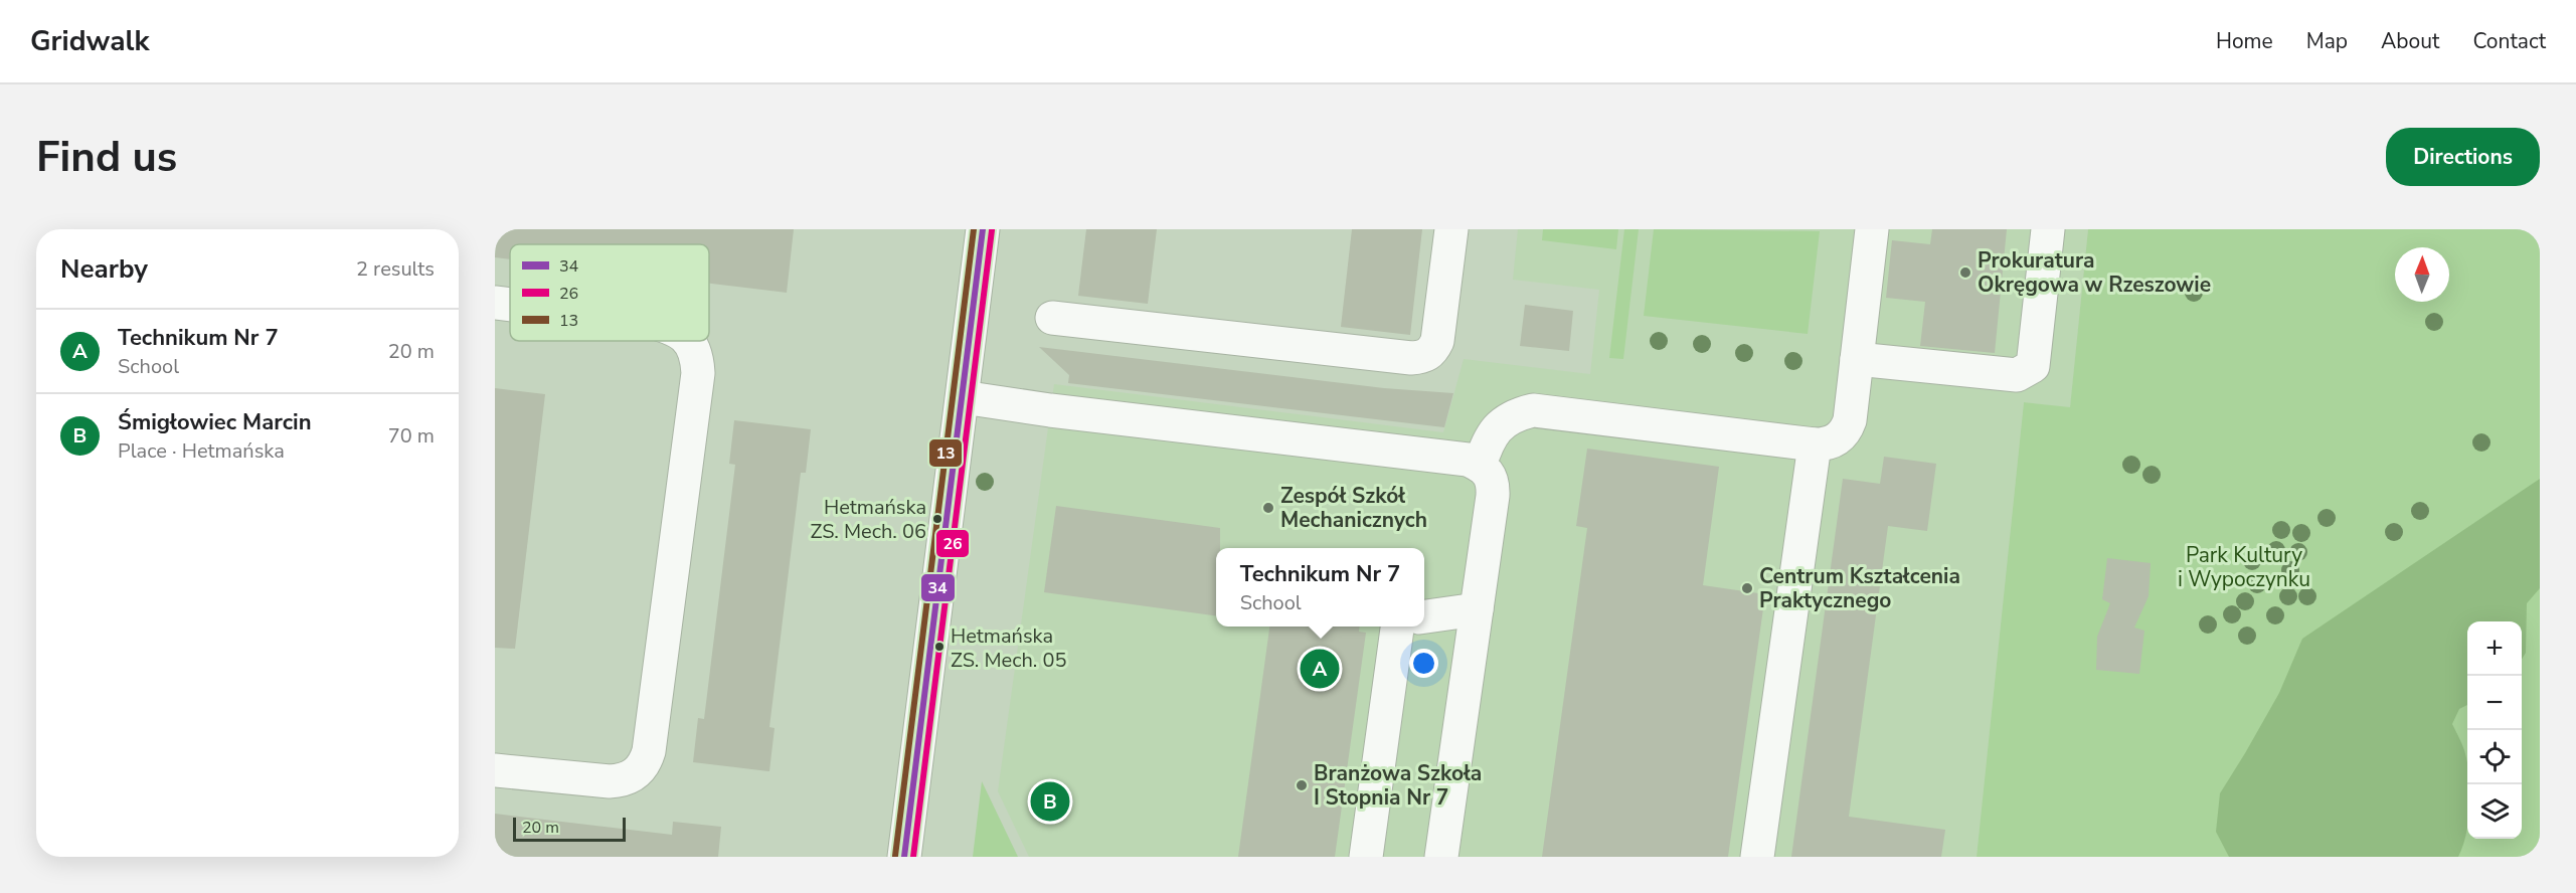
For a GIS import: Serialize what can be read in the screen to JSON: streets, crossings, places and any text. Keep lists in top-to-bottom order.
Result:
{
  "parks": ["Park Kultury i Wypoczynku"],
  "places": [
    "Prokuratura Okręgowa w Rzeszowie",
    "Zespół Szkół Mechanicznych",
    "Hetmańska ZS. Mech. 06",
    "Centrum Kształcenia Praktycznego",
    "Hetmańska ZS. Mech. 05",
    "Branżowa Szkoła I Stopnia Nr 7"
  ],
  "lines": ["transit line 34", "transit line 13", "transit line 26"],
  "legend": ["34", "26", "13"],
  "scale_bar": "20 m",
  "north": "top",
  "page": {
    "header": "Gridwalk",
    "nav": [
      "Home",
      "Map",
      "About",
      "Contact"
    ],
    "buttons": "Directions",
    "title": "Find us",
    "heading": ["Nearby", "2 results"],
    "list": [
      {
        "mark": "A",
        "name": "Technikum Nr 7",
        "note": "School",
        "value": "20 m"
      },
      {
        "mark": "B",
        "name": "Śmigłowiec Marcin",
        "note": "Place · Hetmańska",
        "value": "70 m"
      }
    ],
    "popup": ["Technikum Nr 7", "School"],
    "map_buttons": ["+", "−"],
    "pins": ["A", "B"],
    "scale": "20 m"
  }
}
